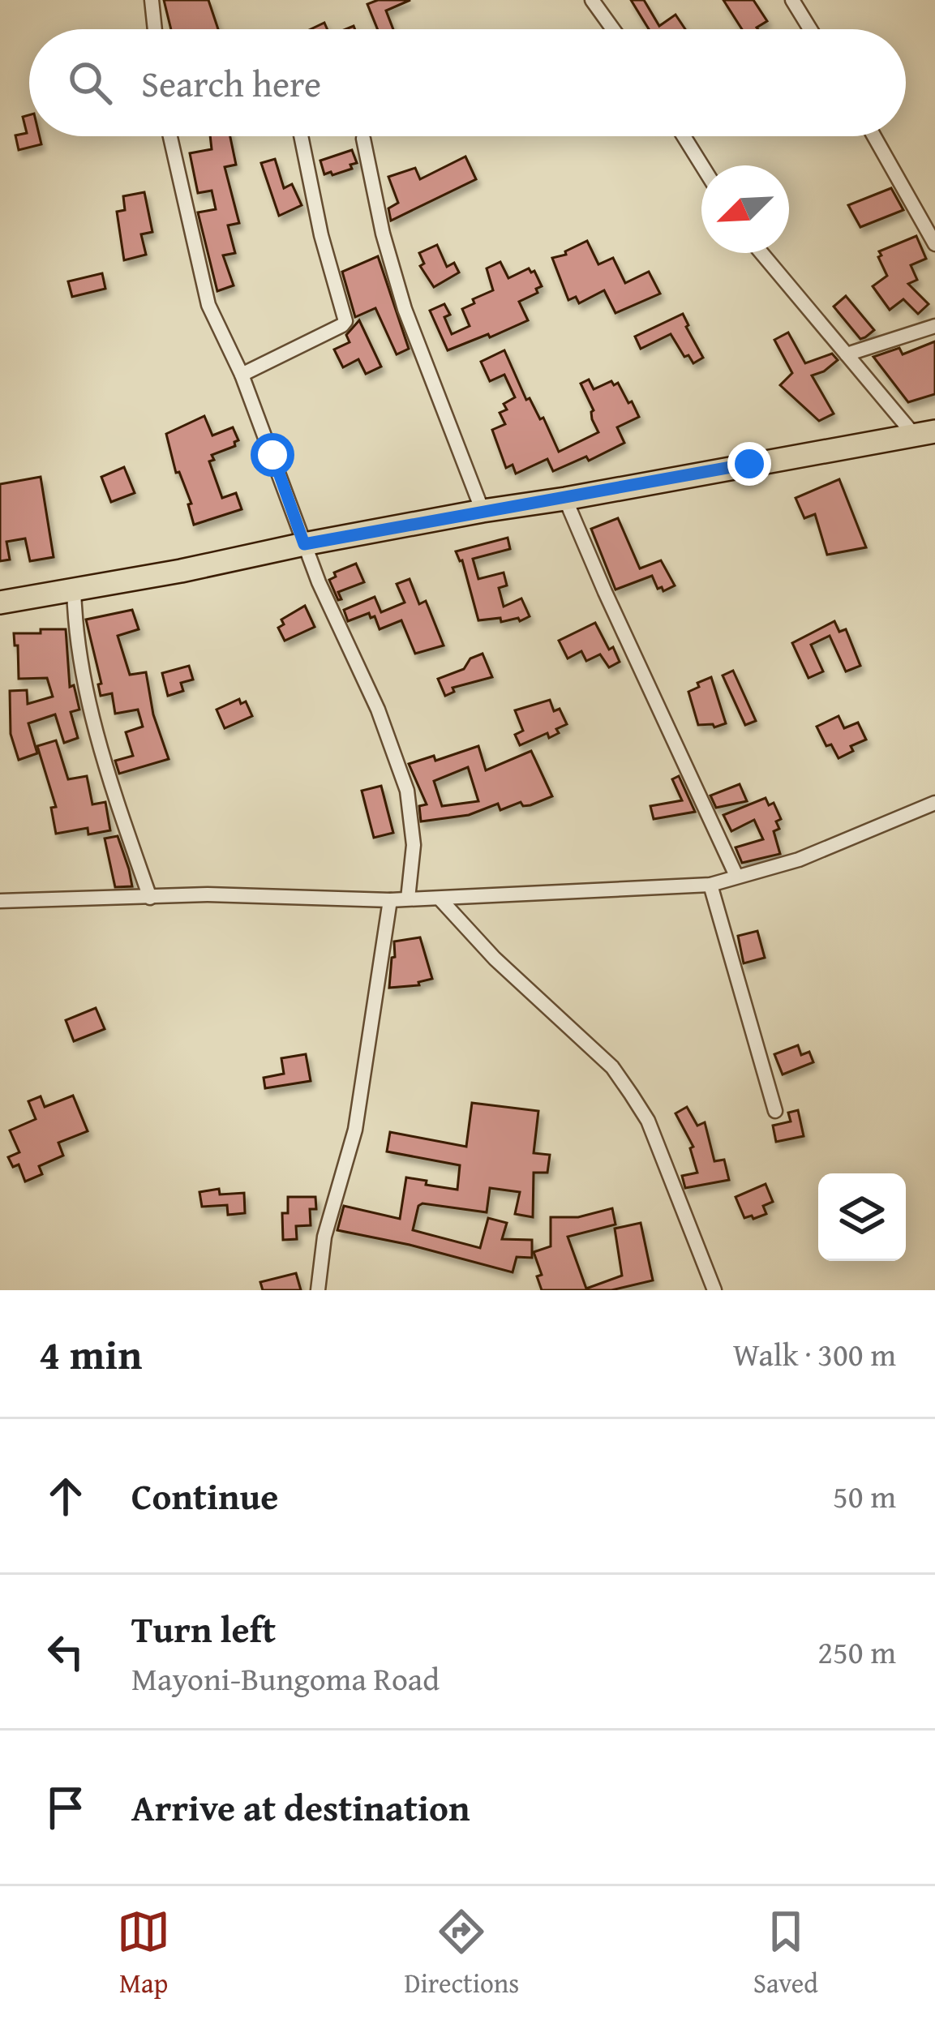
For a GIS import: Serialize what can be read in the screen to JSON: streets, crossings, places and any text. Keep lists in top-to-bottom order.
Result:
{
  "north": "bottom left",
  "page": {
    "search": "Search here",
    "heading": ["4 min", "Walk · 300 m"],
    "list": [
      ["Continue", "50 m"],
      ["Turn left", "Mayoni-Bungoma Road", "250 m"],
      "Arrive at destination"
    ],
    "nav": ["Map", "Directions", "Saved"]
  }
}
